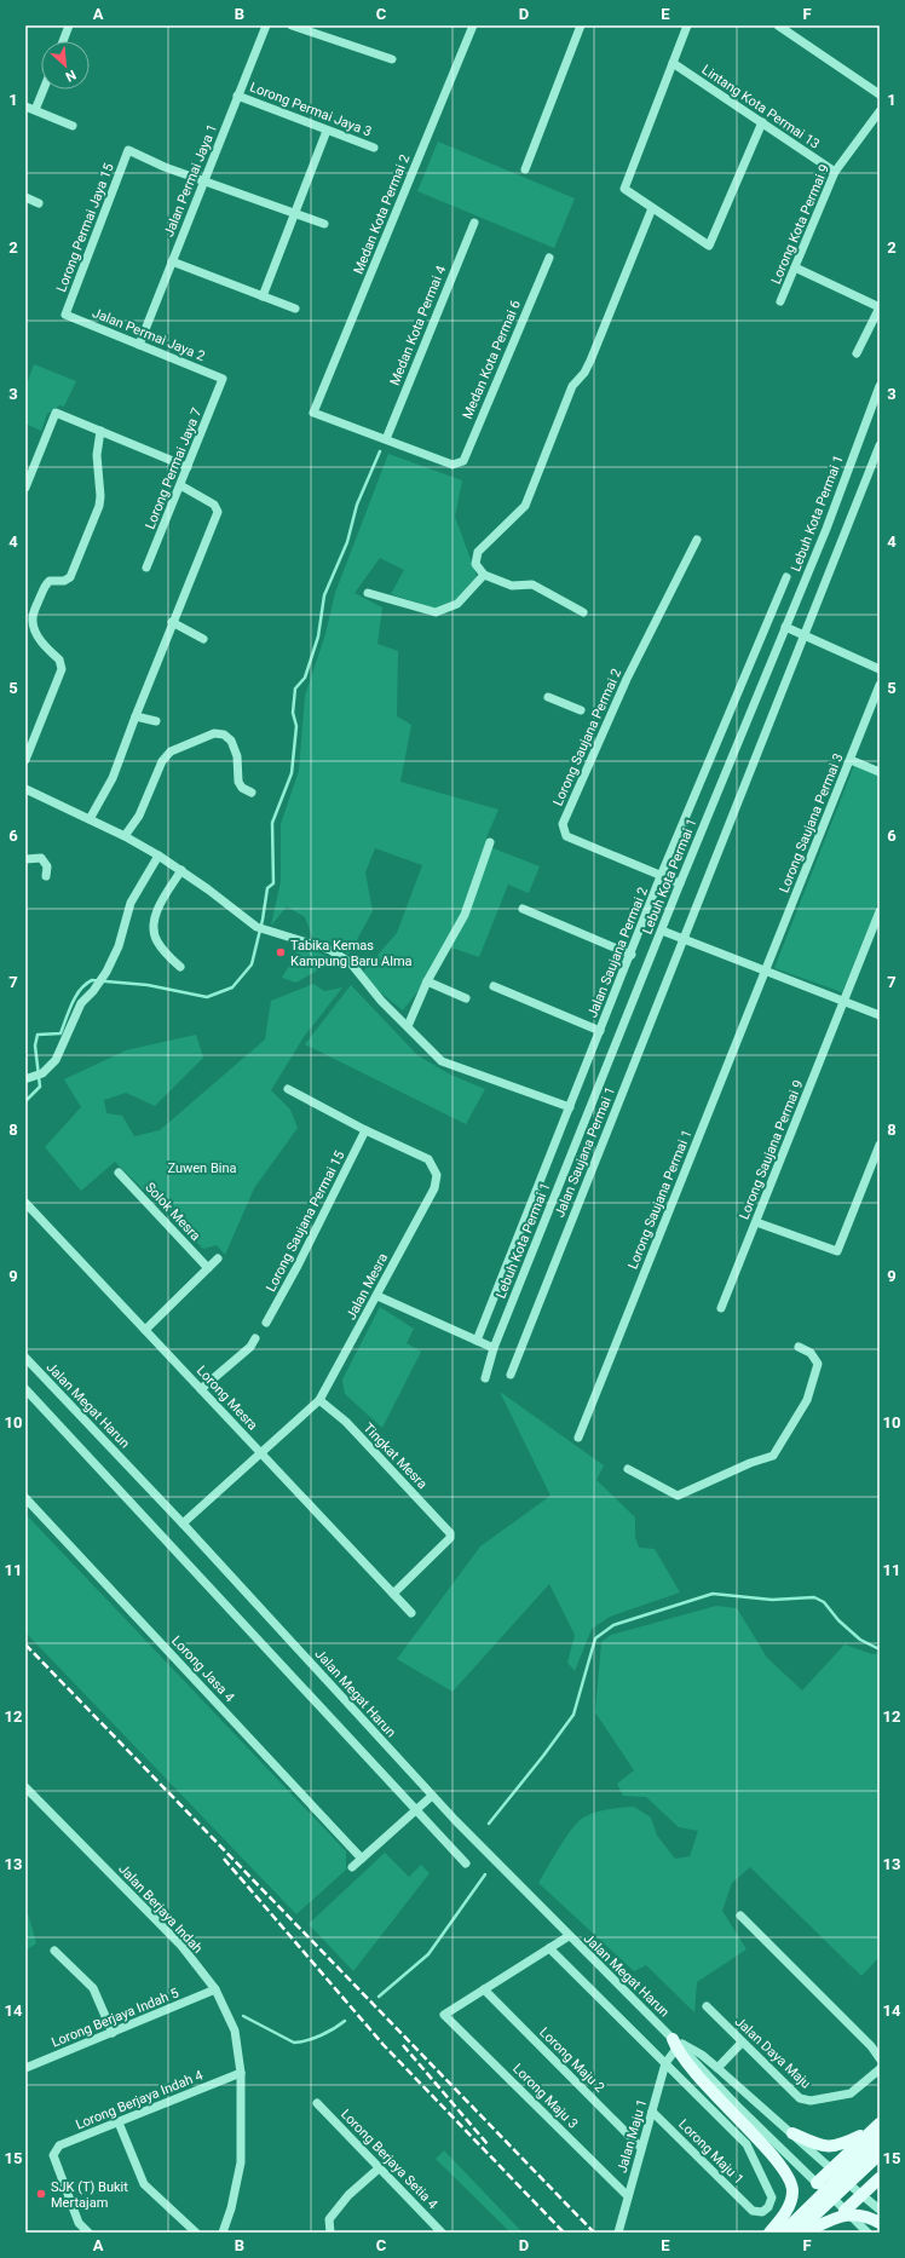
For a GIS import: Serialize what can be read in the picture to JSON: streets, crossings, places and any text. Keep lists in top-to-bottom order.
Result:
{
  "streets": {
    "street": [
      "Lintang Kota Permai 13",
      "Lorong Permai Jaya 3",
      "Jalan Permai Jaya 1",
      "Medan Kota Permai 2",
      "Lorong Kota Permai 9",
      "Lorong Permai Jaya 15",
      "Medan Kota Permai 4",
      "Jalan Permai Jaya 2",
      "Medan Kota Permai 6",
      "Lorong Permai Jaya 7",
      "Lebuh Kota Permai 1",
      "Lorong Saujana Permai 2",
      "Lorong Saujana Permai 3",
      "Jalan Saujana Permai 2",
      "Lorong Saujana Permai 9",
      "Jalan Saujana Permai 1",
      "Lorong Saujana Permai 1",
      "Solok Mesra",
      "Lorong Saujana Permai 15",
      "Jalan Mesra",
      "Lorong Mesra",
      "Jalan Megat Harun",
      "Tingkat Mesra",
      "Lorong Jasa 4",
      "Jalan Berjaya Indah",
      "Lorong Berjaya Indah 5",
      "Jalan Daya Maju",
      "Lorong Maju 2",
      "Lorong Maju 3",
      "Lorong Berjaya Indah 4",
      "Jalan Maju 1",
      "Lorong Maju 1",
      "Lorong Berjaya Setia 4"
    ]
  },
  "crossings": [
    ["Lintang Kota Permai 13", "Lorong Kota Permai 9"],
    ["Lorong Permai Jaya 3", "Jalan Permai Jaya 1"],
    ["Jalan Permai Jaya 1", "Lorong Permai Jaya 15"],
    ["Jalan Permai Jaya 1", "Jalan Permai Jaya 2"],
    ["Medan Kota Permai 2", "Medan Kota Permai 4"],
    ["Medan Kota Permai 2", "Medan Kota Permai 6"],
    ["Lorong Permai Jaya 15", "Jalan Permai Jaya 2"],
    ["Medan Kota Permai 4", "Medan Kota Permai 6"],
    ["Jalan Permai Jaya 2", "Lorong Permai Jaya 7"],
    ["Lebuh Kota Permai 1", "Lorong Saujana Permai 2"],
    ["Lorong Saujana Permai 2", "Jalan Saujana Permai 2"],
    ["Lorong Saujana Permai 3", "Lorong Saujana Permai 1"],
    ["Lorong Saujana Permai 15", "Jalan Mesra"],
    ["Jalan Mesra", "Lorong Mesra"],
    ["Jalan Mesra", "Jalan Megat Harun"],
    ["Jalan Mesra", "Tingkat Mesra"],
    ["Lorong Mesra", "Tingkat Mesra"],
    ["Jalan Megat Harun", "Jalan Maju 1"],
    ["Jalan Berjaya Indah", "Lorong Berjaya Indah 5"],
    ["Jalan Berjaya Indah", "Lorong Berjaya Indah 4"],
    ["Lorong Maju 2", "Lorong Maju 3"],
    ["Lorong Maju 2", "Jalan Maju 1"],
    ["Lorong Maju 3", "Jalan Maju 1"],
    ["Jalan Maju 1", "Lorong Maju 1"]
  ],
  "parks": ["Zuwen Bina"],
  "places": ["Tabika Kemas Kampung Baru Alma", "SJK (T) Bukit Mertajam"],
  "north": "bottom right",
  "grid": {
    "columns": [
      "A",
      "B",
      "C",
      "D",
      "E",
      "F"
    ],
    "rows": [
      "1",
      "2",
      "3",
      "4",
      "5",
      "6",
      "7",
      "8",
      "9",
      "10",
      "11",
      "12",
      "13",
      "14",
      "15"
    ]
  }
}
